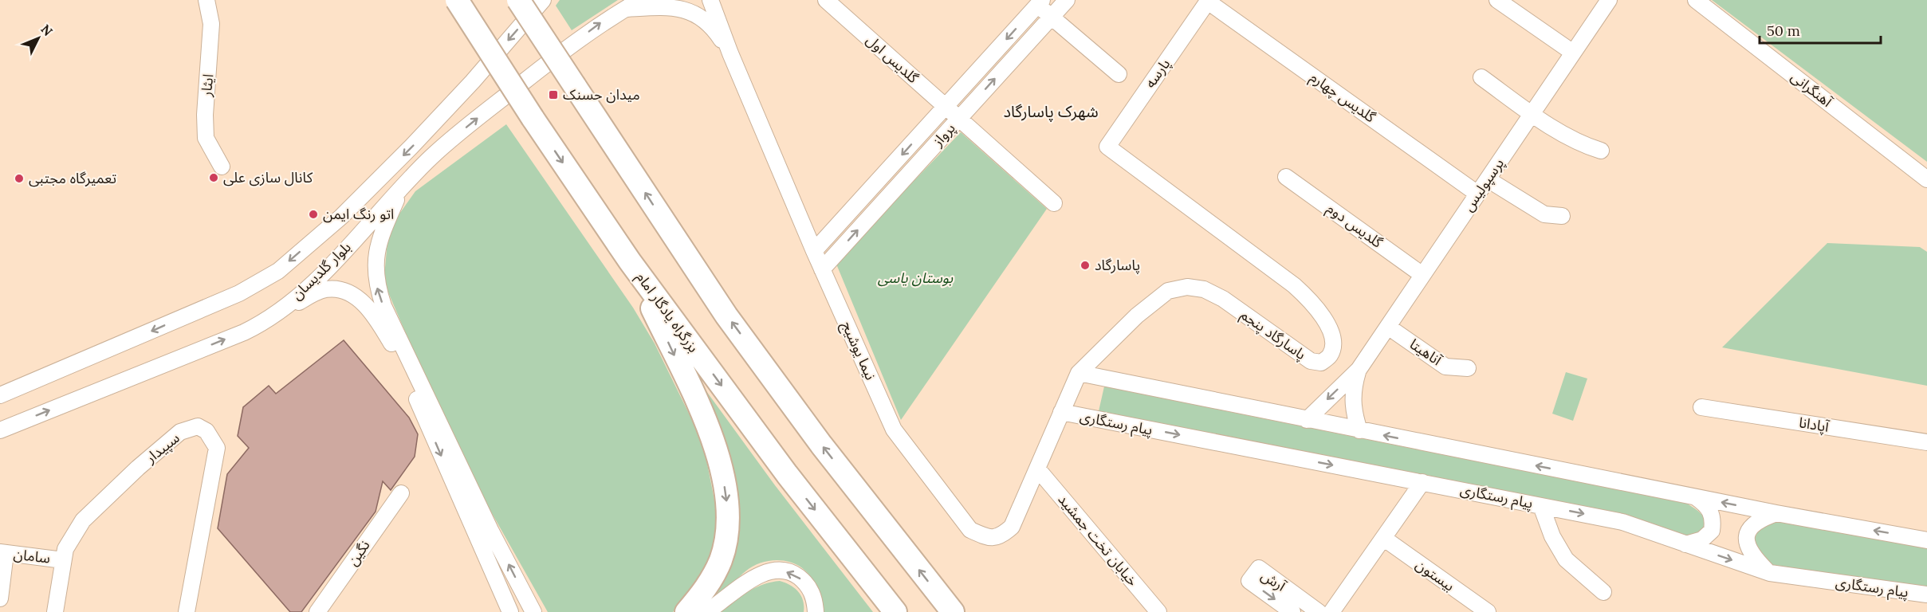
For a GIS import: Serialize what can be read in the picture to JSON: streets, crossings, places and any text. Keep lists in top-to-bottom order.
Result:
{
  "streets": {
    "highway": ["بزرگراه یادگار امام"],
    "street": [
      "گلدیس اول",
      "پارسه",
      "ایثار",
      "آهنگرانی",
      "گلدیس چهارم",
      "پرواز",
      "پرسپولیس",
      "گلدیس دوم",
      "بلوار گلدیسان",
      "پاسارگاد پنجم",
      "نیما یوشیج",
      "آناهیتا",
      "پیام رستگاری",
      "آپادانا",
      "سپیدار",
      "خیابان تخت جمشید",
      "نگین",
      "سامان",
      "بیستون",
      "آرش"
    ]
  },
  "crossings": [
    ["گلدیس اول", "پرواز"],
    ["پارسه", "گلدیس چهارم"],
    ["پارسه", "پاسارگاد پنجم"],
    ["گلدیس چهارم", "پرسپولیس"],
    ["پرواز", "نیما یوشیج"],
    ["پرسپولیس", "گلدیس دوم"],
    ["پرسپولیس", "آناهیتا"],
    ["پاسارگاد پنجم", "نیما یوشیج"],
    ["نیما یوشیج", "پیام رستگاری"],
    ["نیما یوشیج", "خیابان تخت جمشید"],
    ["سپیدار", "سامان"]
  ],
  "districts": ["شهرک پاسارگاد"],
  "parks": ["بوستان یاسی"],
  "places": {
    "transit": ["میدان حسنک"],
    "other": [
      "کانال سازی علی",
      "تعمیرگاه مجتبی",
      "اتو رنگ ایمن",
      "پاسارگاد"
    ]
  },
  "scale_bar": "50 m",
  "north": "top right"
}
